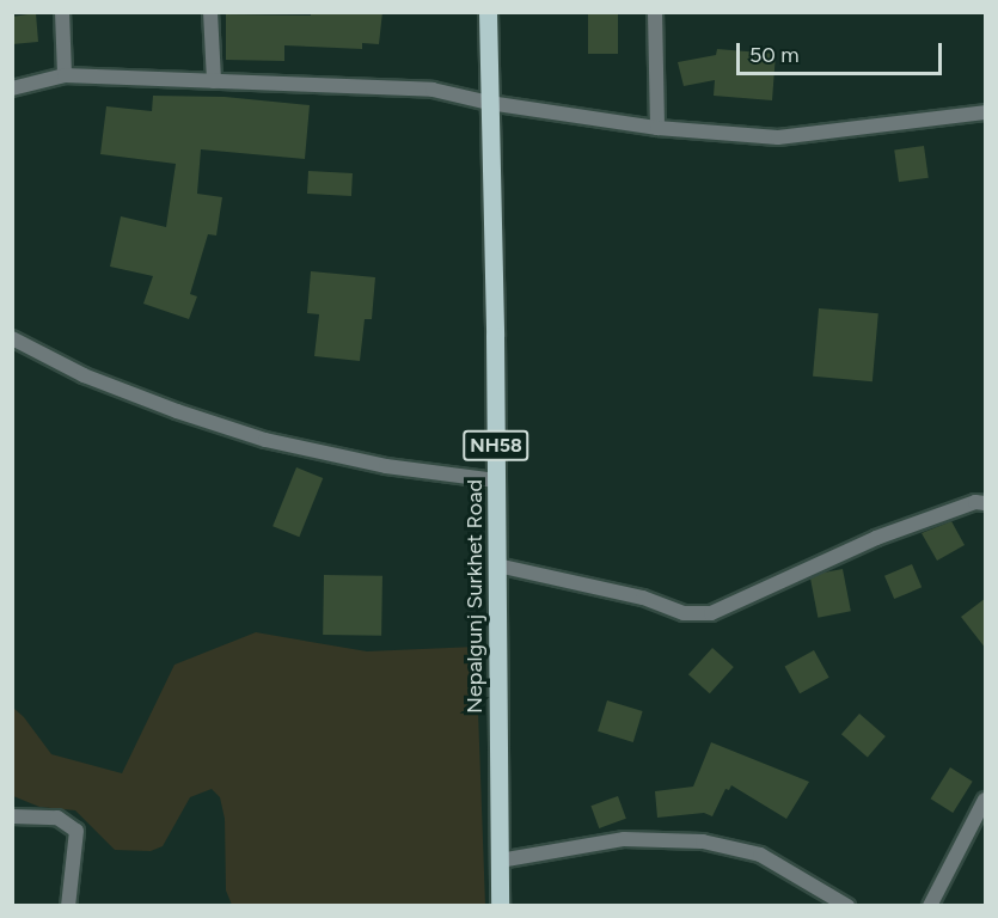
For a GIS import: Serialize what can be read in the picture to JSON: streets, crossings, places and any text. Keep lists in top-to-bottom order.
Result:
{
  "streets": {
    "main road": ["NH58", "Nepalgunj Surkhet Road"]
  },
  "crossings": [
    ["NH58", "Nepalgunj Surkhet Road"]
  ],
  "scale_bar": "50 m"
}
